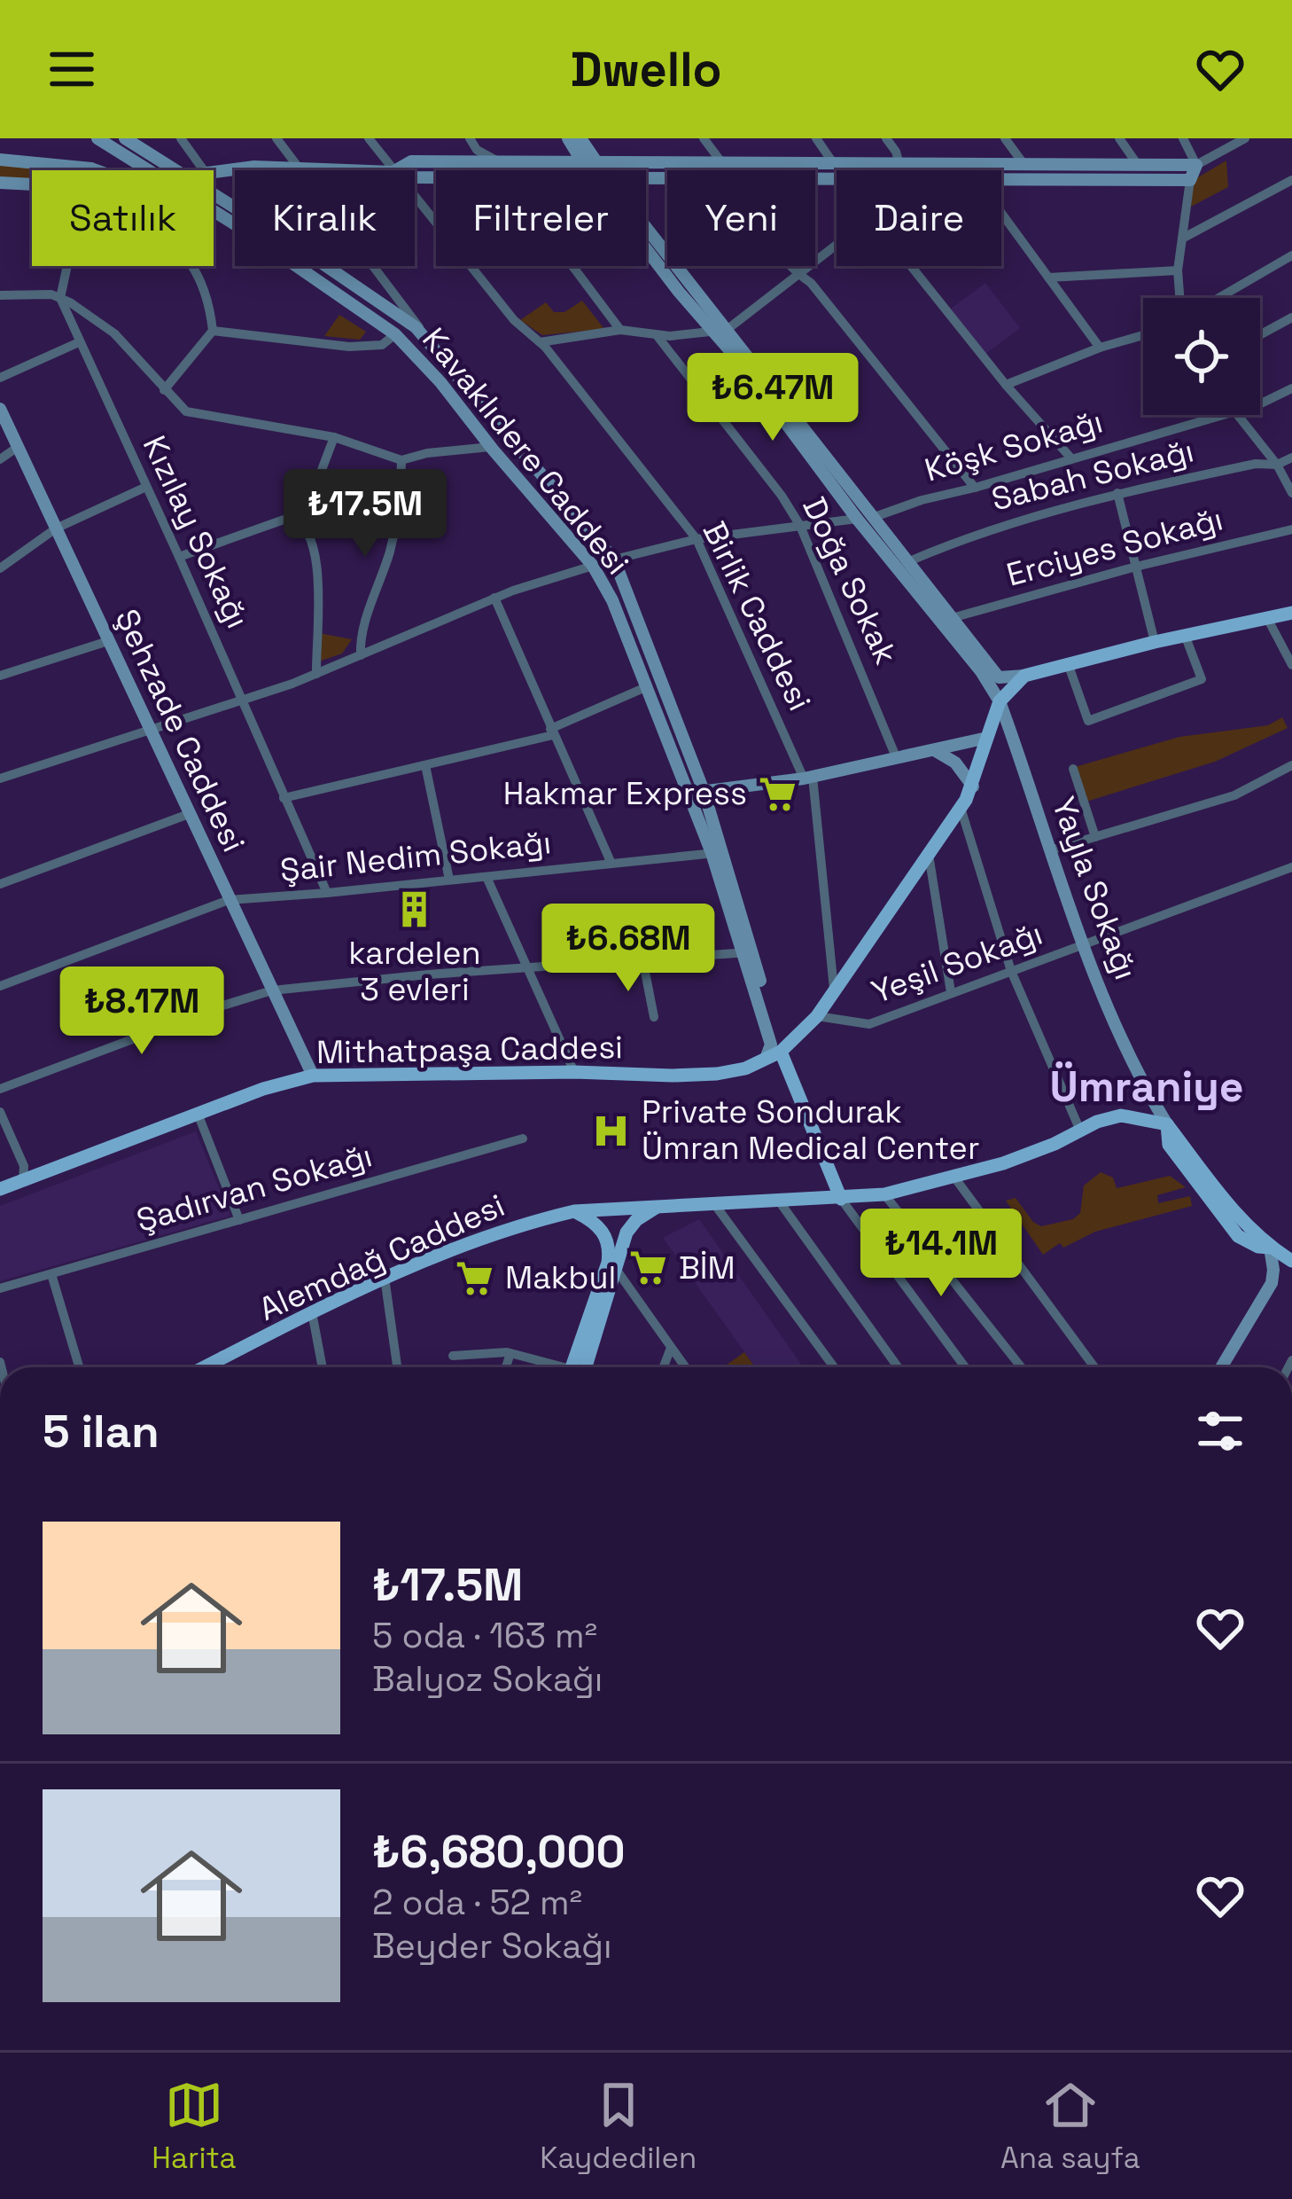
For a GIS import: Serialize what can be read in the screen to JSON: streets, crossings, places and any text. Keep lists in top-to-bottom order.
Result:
{
  "streets": {
    "main road": ["Mithatpaşa Caddesi", "Alemdağ Caddesi"],
    "street": [
      "Köşk Sokağı",
      "Kavaklıdere Caddesi",
      "Sabah Sokağı",
      "Kızılay Sokağı",
      "Erciyes Sokağı",
      "Doğa Sokak",
      "Birlik Caddesi",
      "Şehzade Caddesi",
      "Şair Nedim Sokağı",
      "Yayla Sokağı",
      "Yeşil Sokağı",
      "Şadırvan Sokağı"
    ]
  },
  "crossings": [
    ["Kavaklıdere Caddesi", "Şair Nedim Sokağı"],
    ["Kavaklıdere Caddesi", "Mithatpaşa Caddesi"],
    ["Kızılay Sokağı", "Şair Nedim Sokağı"],
    ["Birlik Caddesi", "Mithatpaşa Caddesi"],
    ["Şehzade Caddesi", "Şair Nedim Sokağı"],
    ["Şehzade Caddesi", "Mithatpaşa Caddesi"],
    ["Yayla Sokağı", "Yeşil Sokağı"],
    ["Yayla Sokağı", "Mithatpaşa Caddesi"],
    ["Yayla Sokağı", "Alemdağ Caddesi"],
    ["Yeşil Sokağı", "Mithatpaşa Caddesi"]
  ],
  "districts": ["Ümraniye"],
  "places": {
    "supermarket": ["Hakmar Express", "BİM", "Makbul"],
    "building": ["kardelen 3 evleri"],
    "hospital": ["Private Sondurak Ümran Medical Center"]
  },
  "page": {
    "header": "Dwello",
    "chip": [
      "Satılık",
      "Kiralık",
      "Filtreler",
      "Yeni",
      "Daire"
    ],
    "price": [
      "₺6.47M",
      "₺17.5M",
      "₺6.68M",
      "₺8.17M",
      "₺14.1M"
    ],
    "heading": "5 ilan",
    "list": [
      {
        "name": "₺17.5M",
        "note": "5 oda · 163 m² · Balyoz Sokağı"
      },
      {
        "name": "₺6,680,000",
        "note": "2 oda · 52 m² · Beyder Sokağı"
      }
    ],
    "tabs": ["Harita", "Kaydedilen", "Ana sayfa"]
  }
}
